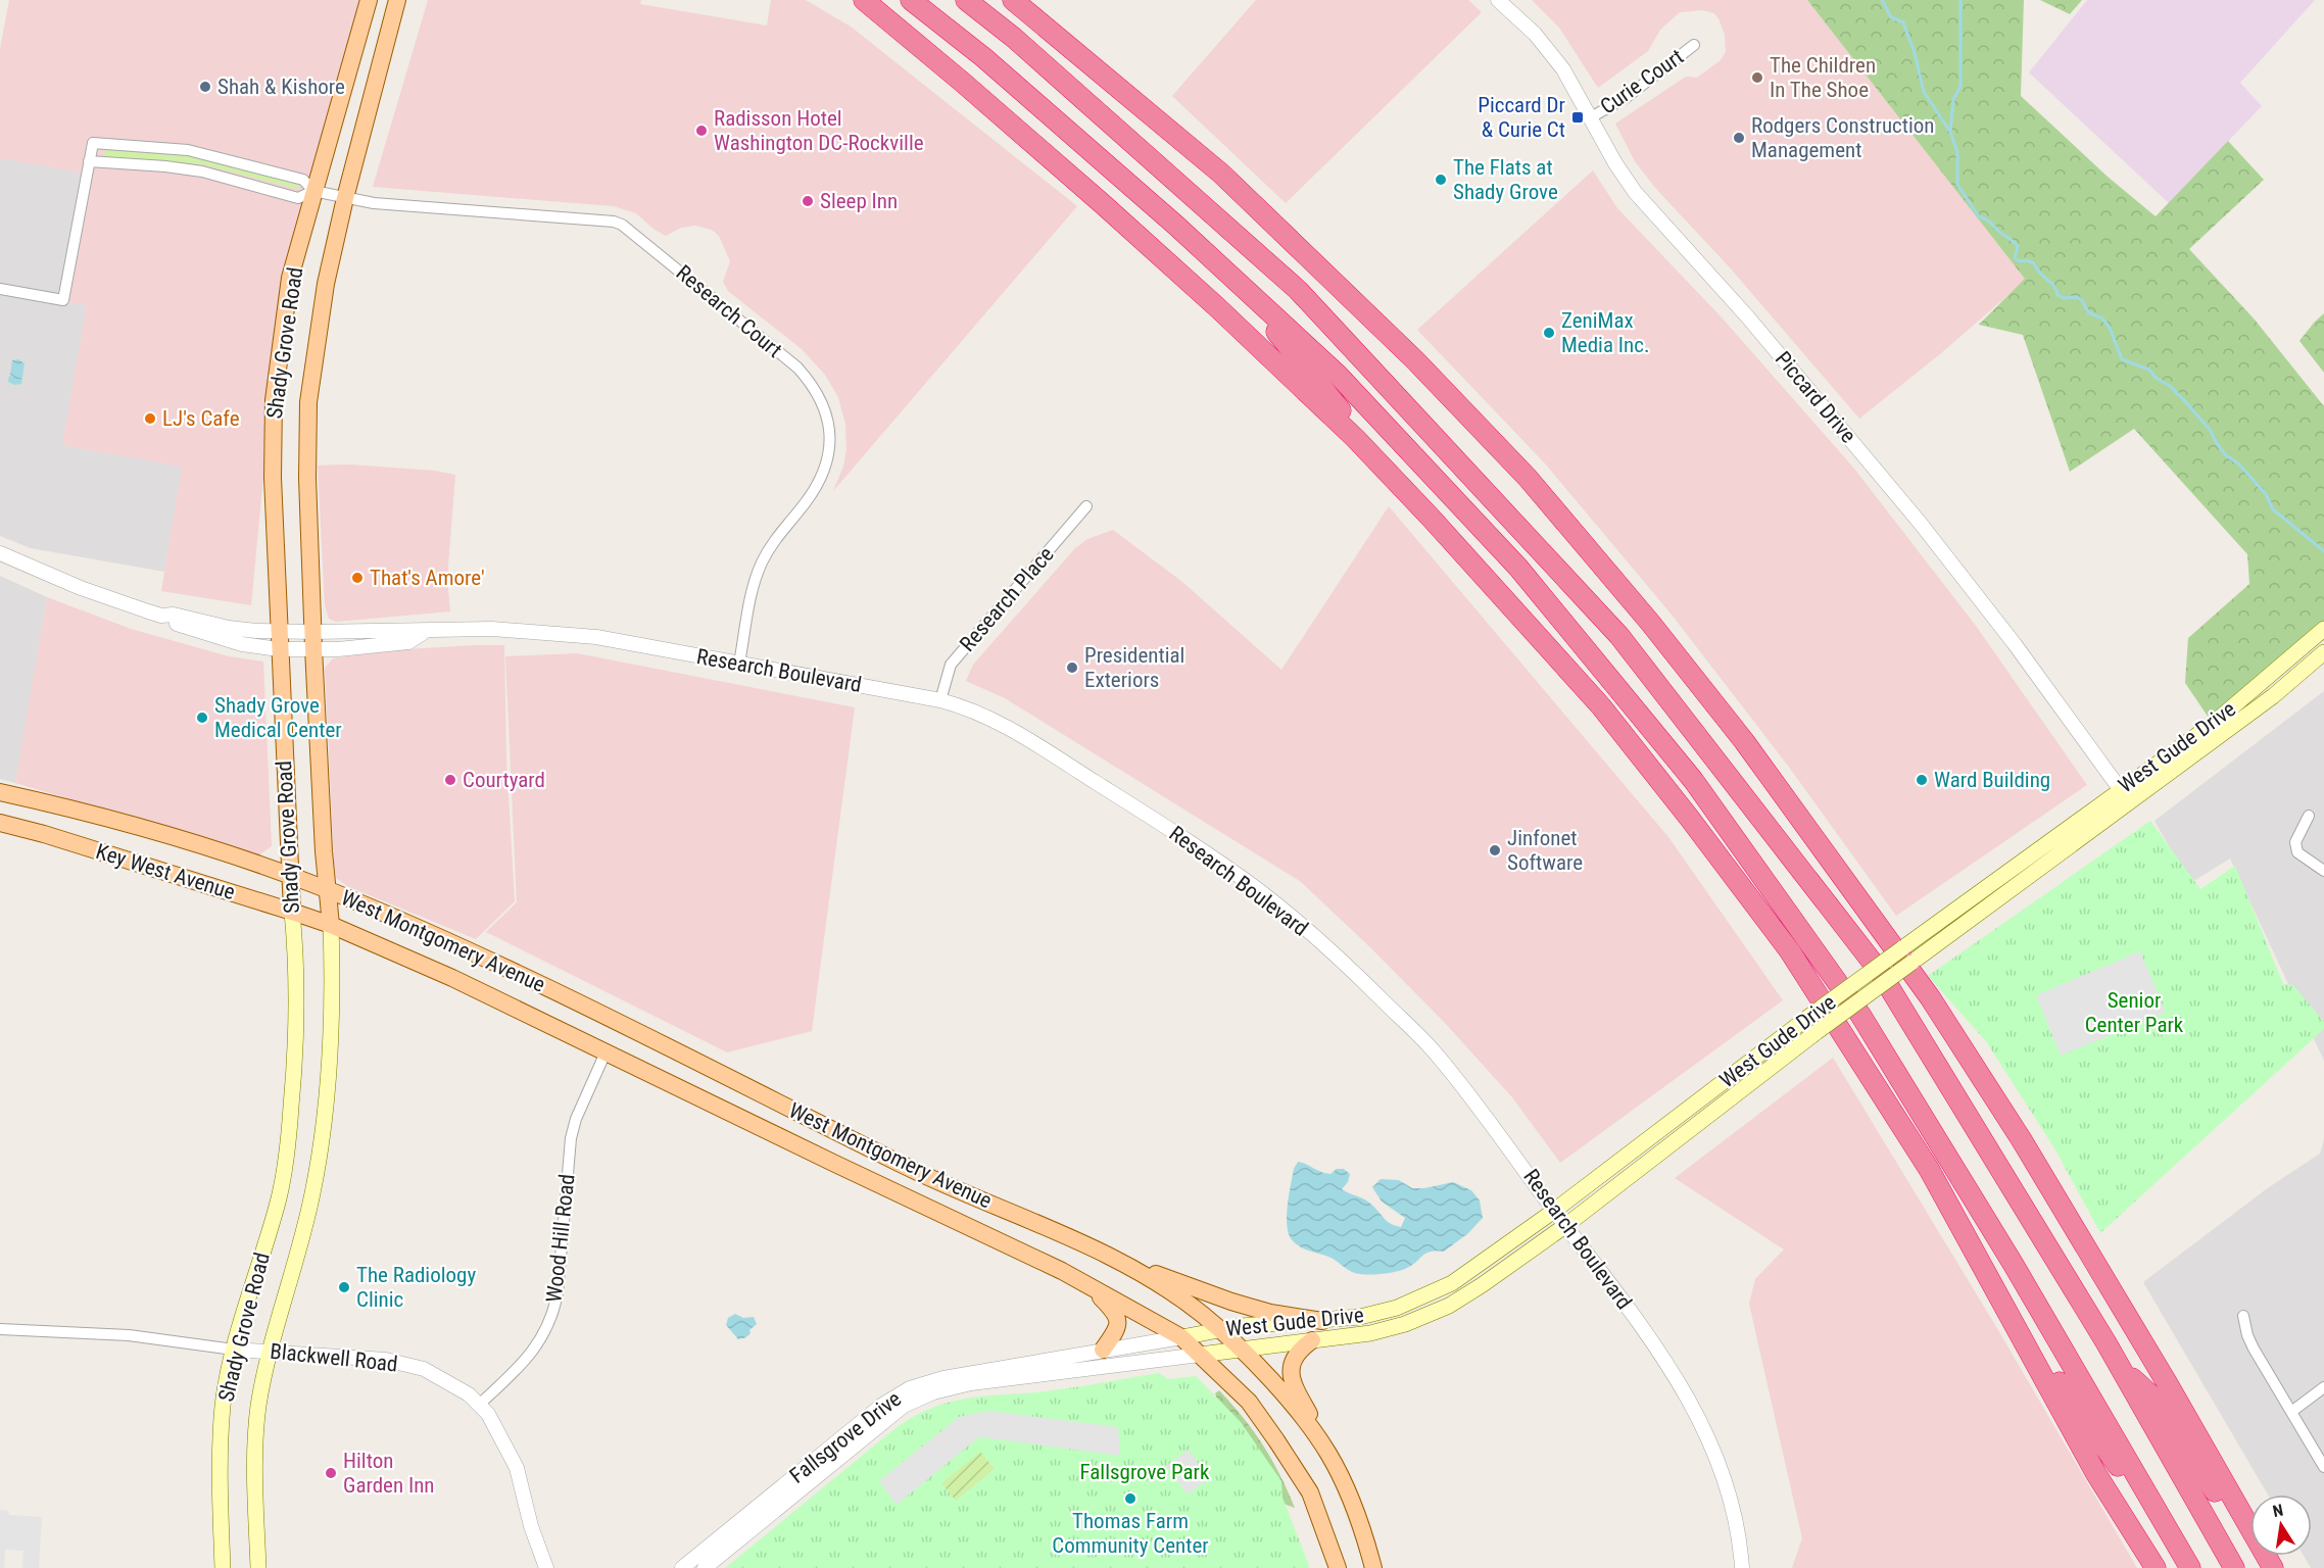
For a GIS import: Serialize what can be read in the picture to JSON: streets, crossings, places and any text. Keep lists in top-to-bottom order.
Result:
{
  "streets": {
    "main road": [
      "Shady Grove Road",
      "West Gude Drive",
      "Key West Avenue",
      "West Montgomery Avenue"
    ],
    "street": [
      "Curie Court",
      "Research Court",
      "Piccard Drive",
      "Research Place",
      "Research Boulevard",
      "Wood Hill Road",
      "Blackwell Road",
      "Fallsgrove Drive"
    ]
  },
  "crossings": [
    ["Curie Court", "Piccard Drive"],
    ["Research Court", "Shady Grove Road"],
    ["Research Court", "Research Boulevard"],
    ["Shady Grove Road", "Research Boulevard"],
    ["Shady Grove Road", "Key West Avenue"],
    ["Shady Grove Road", "West Montgomery Avenue"],
    ["Shady Grove Road", "Blackwell Road"],
    ["Piccard Drive", "West Gude Drive"],
    ["Research Place", "Research Boulevard"],
    ["Research Boulevard", "West Gude Drive"],
    ["West Gude Drive", "West Montgomery Avenue"],
    ["West Gude Drive", "Fallsgrove Drive"],
    ["Key West Avenue", "West Montgomery Avenue"],
    ["West Montgomery Avenue", "Wood Hill Road"],
    ["West Montgomery Avenue", "Fallsgrove Drive"],
    ["Wood Hill Road", "Blackwell Road"]
  ],
  "parks": ["Senior Center Park", "Fallsgrove Park"],
  "places": {
    "other": [
      "The Children In The Shoe",
      "Shah & Kishore",
      "Radisson Hotel Washington DC-Rockville",
      "Rodgers Construction Management",
      "The Flats at Shady Grove",
      "Sleep Inn",
      "ZeniMax Media Inc.",
      "LJ's Cafe",
      "That's Amore'",
      "Presidential Exteriors",
      "Shady Grove Medical Center",
      "Courtyard",
      "Ward Building",
      "Jinfonet Software",
      "The Radiology Clinic",
      "Hilton Garden Inn",
      "Thomas Farm Community Center"
    ],
    "transit": ["Piccard Dr & Curie Ct"]
  },
  "north": "top"
}
